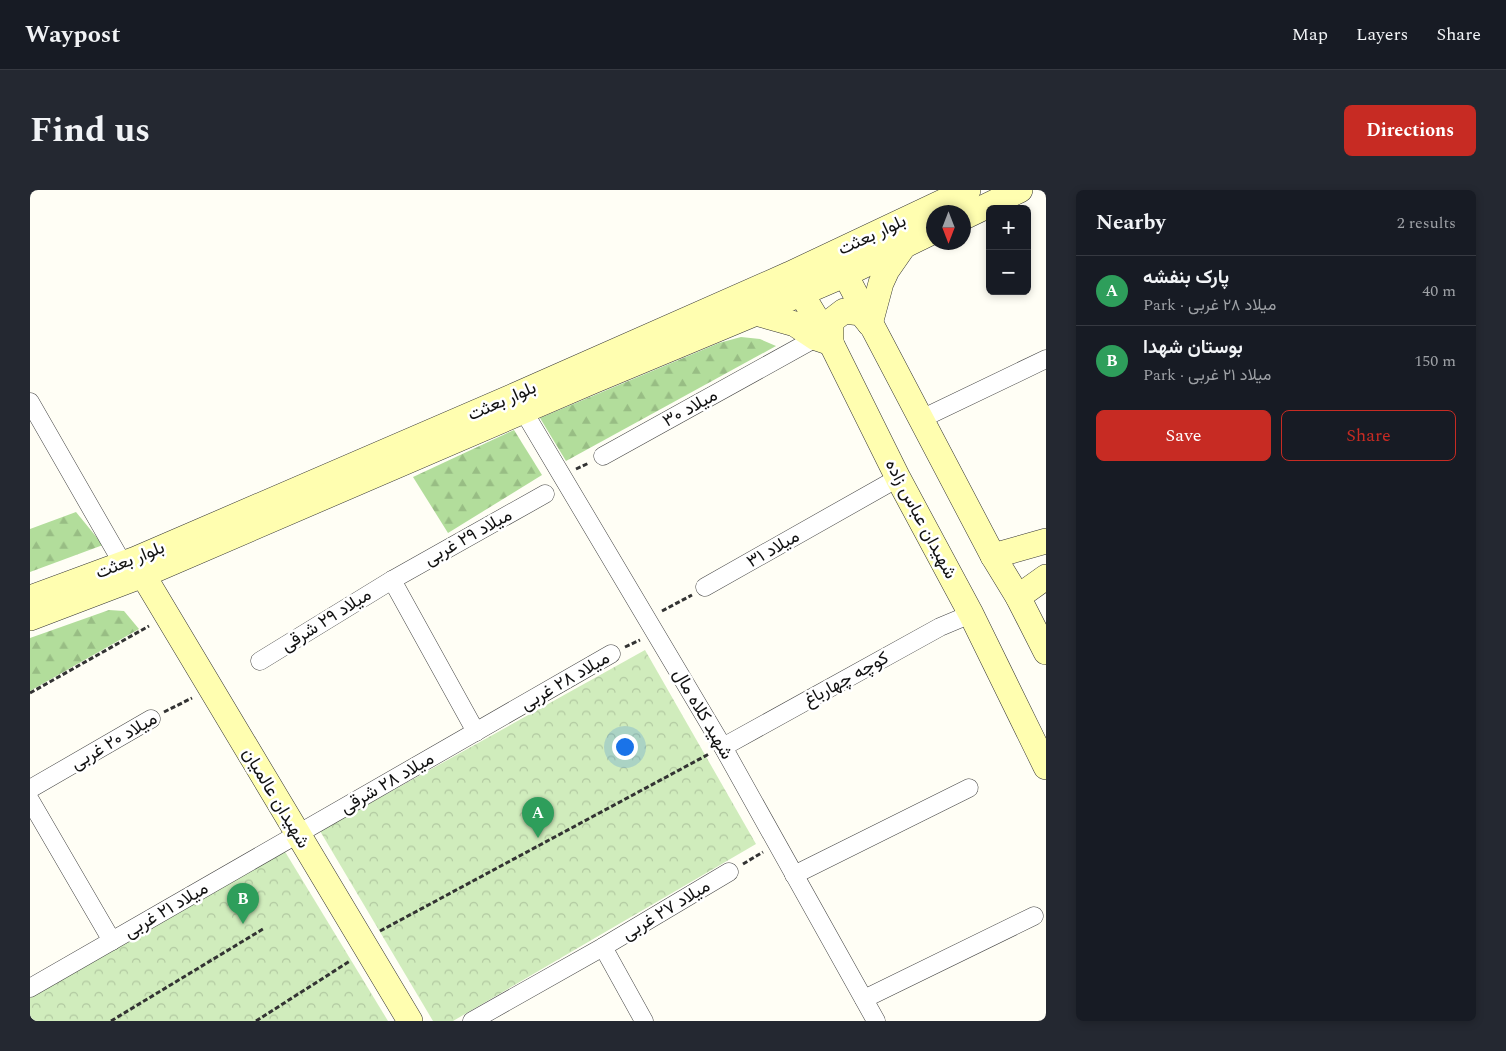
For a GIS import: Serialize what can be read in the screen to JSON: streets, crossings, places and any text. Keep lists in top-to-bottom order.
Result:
{
  "streets": {
    "main road": ["بلوار بعثت", "شهیدان عباس زاده", "شهیدان عالمیان"],
    "street": [
      "میلاد ۳۰",
      "میلاد ۲۹ غربی",
      "میلاد ۳۱",
      "میلاد ۲۹ شرقی",
      "کوچه چهارباغ",
      "میلاد ۲۸ غربی",
      "شهید کلاه مال",
      "میلاد ۲۰ غربی",
      "میلاد ۲۸ شرقی",
      "میلاد ۲۱ غربی",
      "میلاد ۲۷ غربی"
    ]
  },
  "crossings": [
    ["بلوار بعثت", "شهیدان عباس زاده"],
    ["بلوار بعثت", "شهید کلاه مال"],
    ["بلوار بعثت", "شهیدان عالمیان"],
    ["میلاد ۳۰", "شهیدان عباس زاده"],
    ["شهیدان عباس زاده", "میلاد ۳۱"],
    ["شهیدان عباس زاده", "کوچه چهارباغ"],
    ["میلاد ۲۹ غربی", "میلاد ۲۹ شرقی"],
    ["کوچه چهارباغ", "شهید کلاه مال"],
    ["میلاد ۲۸ غربی", "شهید کلاه مال"],
    ["میلاد ۲۸ غربی", "میلاد ۲۸ شرقی"],
    ["میلاد ۲۸ شرقی", "شهیدان عالمیان"],
    ["میلاد ۲۸ شرقی", "میلاد ۲۱ غربی"],
    ["شهیدان عالمیان", "میلاد ۲۱ غربی"]
  ],
  "north": "bottom",
  "page": {
    "header": "Waypost",
    "nav": ["Map", "Layers", "Share"],
    "title": "Find us",
    "buttons": [
      "Directions",
      ["Save", "Share"]
    ],
    "heading": ["Nearby", "2 results"],
    "map_buttons": ["+", "−"],
    "list": [
      {
        "mark": "A",
        "name": "پارک بنفشه",
        "note": "Park · میلاد ۲۸ غربی",
        "value": "40 m"
      },
      {
        "mark": "B",
        "name": "بوستان شهدا",
        "note": "Park · میلاد ۲۱ غربی",
        "value": "150 m"
      }
    ],
    "pins": ["A", "B"]
  }
}
